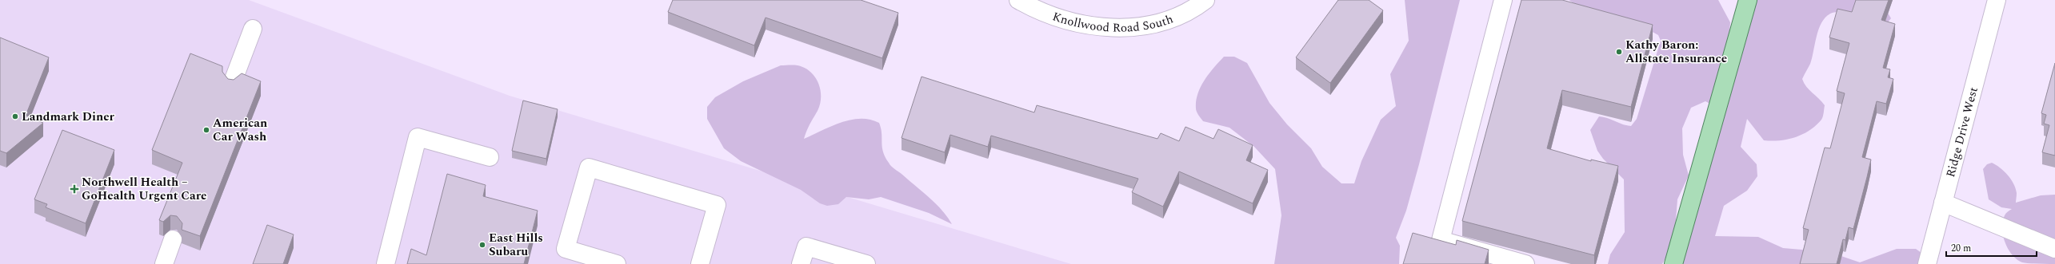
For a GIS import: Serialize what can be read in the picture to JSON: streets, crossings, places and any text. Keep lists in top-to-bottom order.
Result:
{
  "streets": {
    "street": ["Knollwood Road South", "Ridge Drive West"]
  },
  "places": {
    "other": [
      "Kathy Baron: Allstate Insurance",
      "Landmark Diner",
      "American Car Wash",
      "East Hills Subaru"
    ],
    "health": ["Northwell Health – GoHealth Urgent Care"]
  },
  "scale_bar": "20 m"
}
